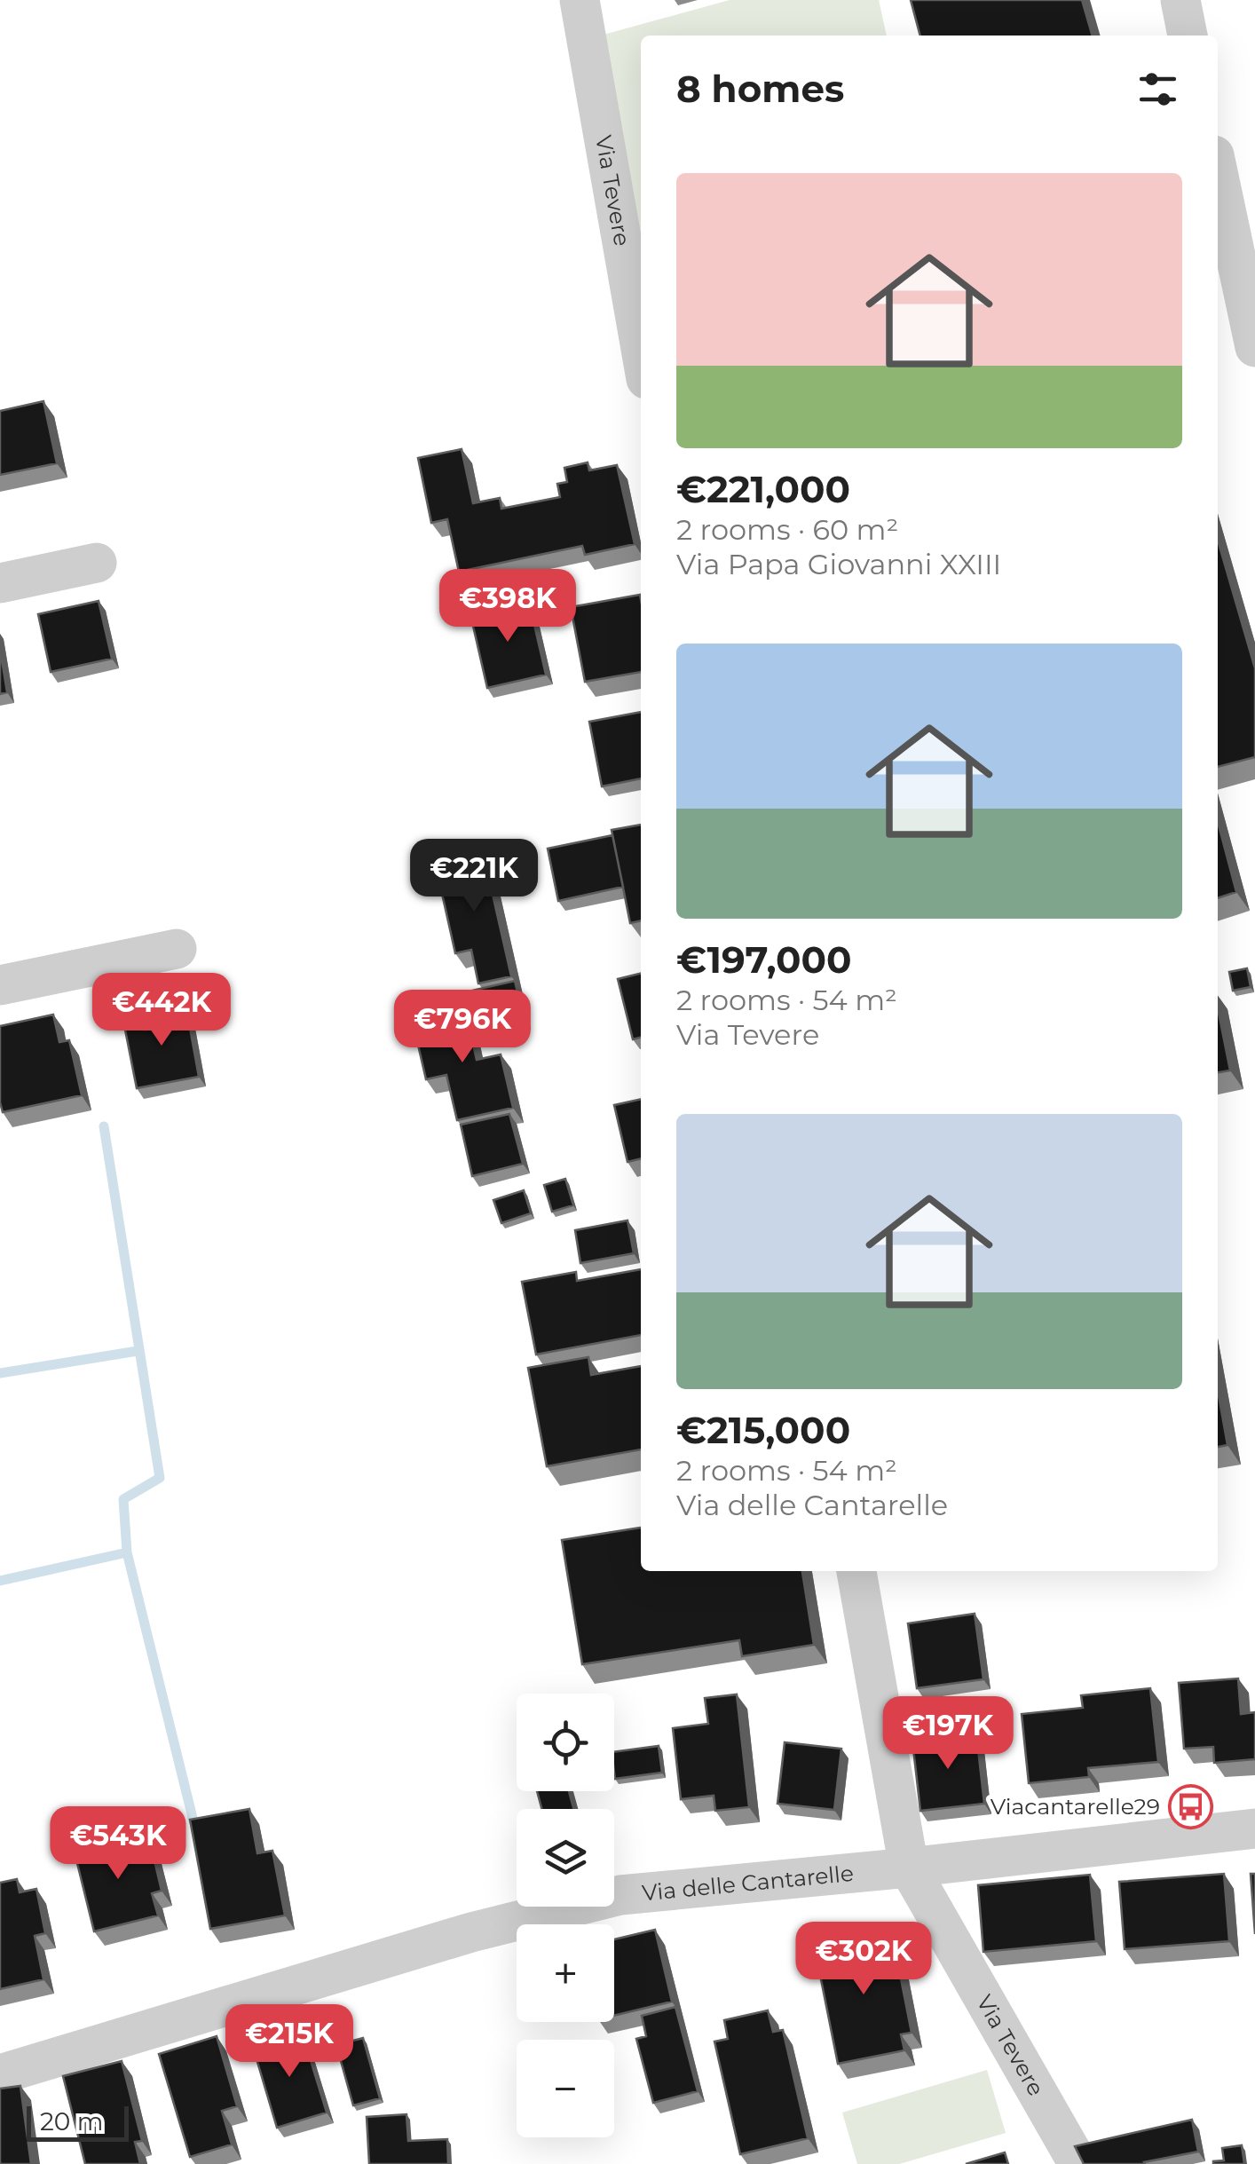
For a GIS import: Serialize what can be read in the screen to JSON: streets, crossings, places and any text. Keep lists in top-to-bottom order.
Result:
{
  "streets": {
    "street": ["Via Tevere", "Via delle Cantarelle"]
  },
  "crossings": [
    ["Via Tevere", "Via delle Cantarelle"]
  ],
  "places": {
    "bus stop": ["Viacantarelle29"]
  },
  "scale_bar": "20 m",
  "page": {
    "heading": "8 homes",
    "list": [
      {
        "name": "€221,000",
        "note": "2 rooms · 60 m² · Via Papa Giovanni XXIII"
      },
      {
        "name": "€197,000",
        "note": "2 rooms · 54 m² · Via Tevere"
      },
      {
        "name": "€215,000",
        "note": "2 rooms · 54 m² · Via delle Cantarelle"
      }
    ],
    "price": [
      "€398K",
      "€221K",
      "€442K",
      "€796K",
      "€197K",
      "€543K",
      "€302K",
      "€215K"
    ],
    "map_buttons": ["+", "−"],
    "scale": "20 m"
  }
}
